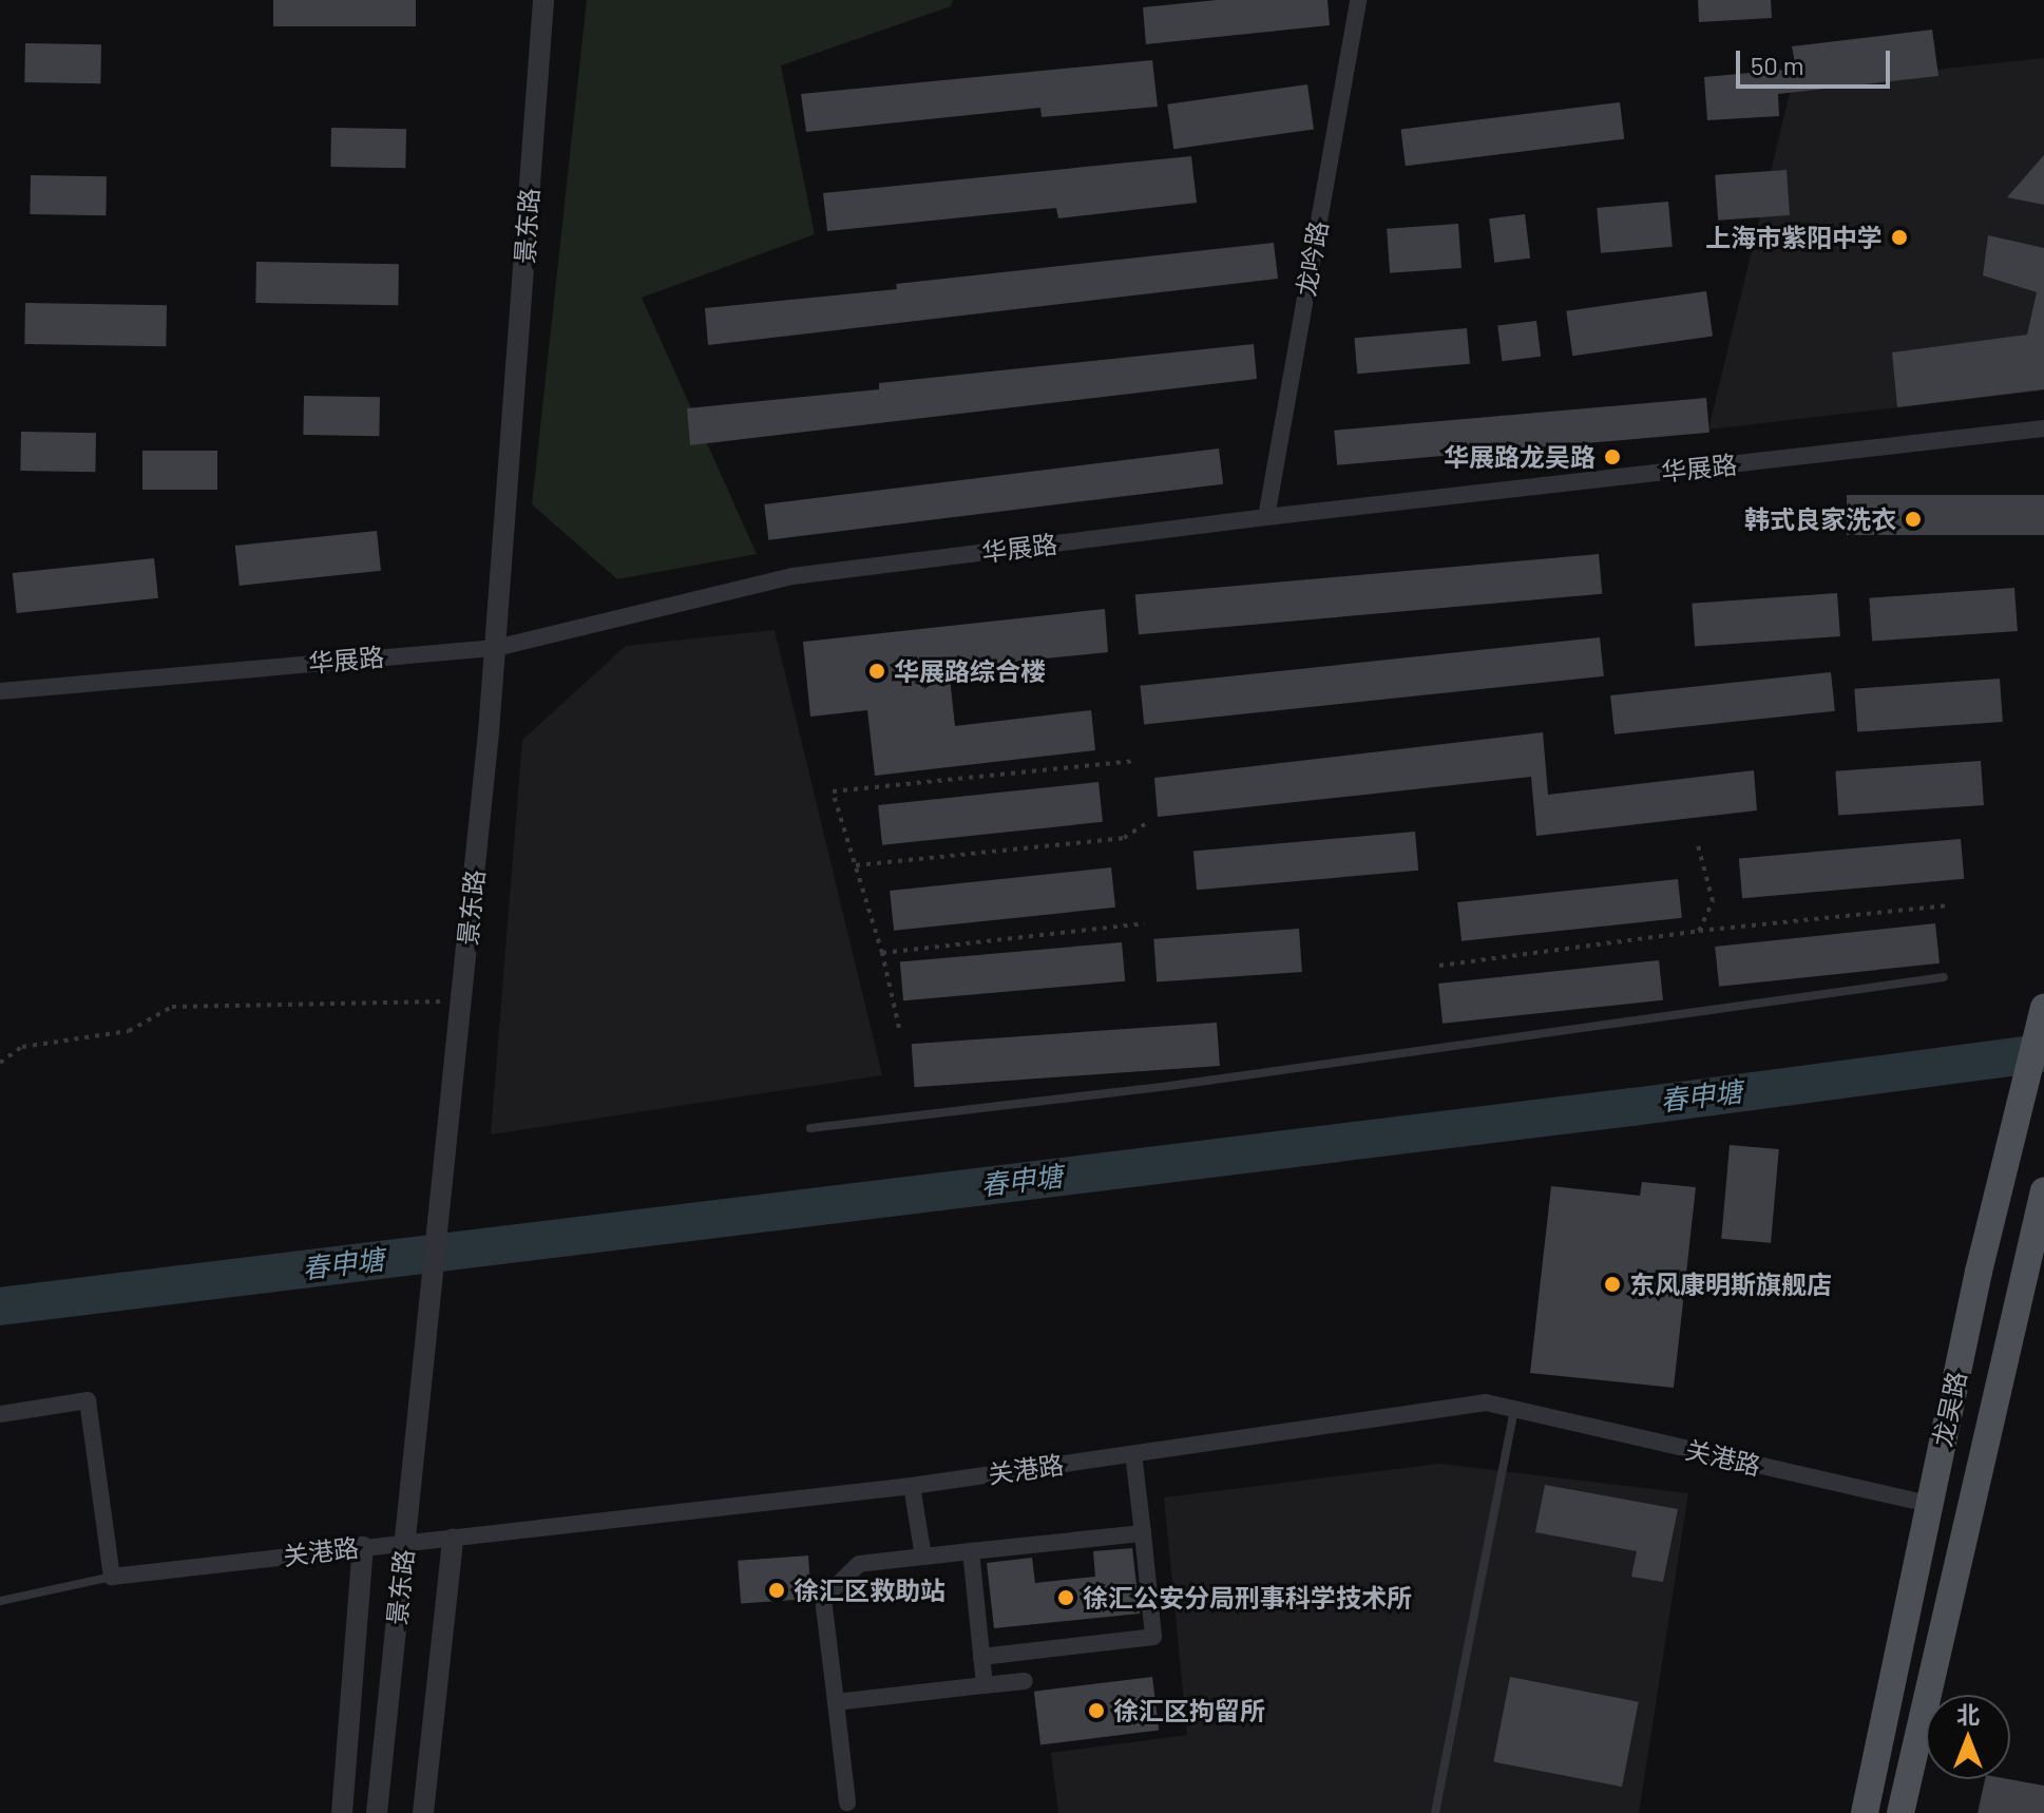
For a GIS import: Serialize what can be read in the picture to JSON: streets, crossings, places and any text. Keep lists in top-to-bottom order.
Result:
{
  "streets": {
    "main road": ["龙吴路"],
    "street": [
      "景东路",
      "龙吟路",
      "华展路",
      "关港路"
    ]
  },
  "crossings": [
    ["景东路", "华展路"],
    ["龙吟路", "华展路"],
    ["龙吴路", "关港路"]
  ],
  "water": ["春申塘"],
  "places": [
    "上海市紫阳中学",
    "华展路龙吴路",
    "韩式良家洗衣",
    "华展路综合楼",
    "东风康明斯旗舰店",
    "徐汇区救助站",
    "徐汇公安分局刑事科学技术所",
    "徐汇区拘留所"
  ],
  "scale_bar": "50 m",
  "north": "top"
}
